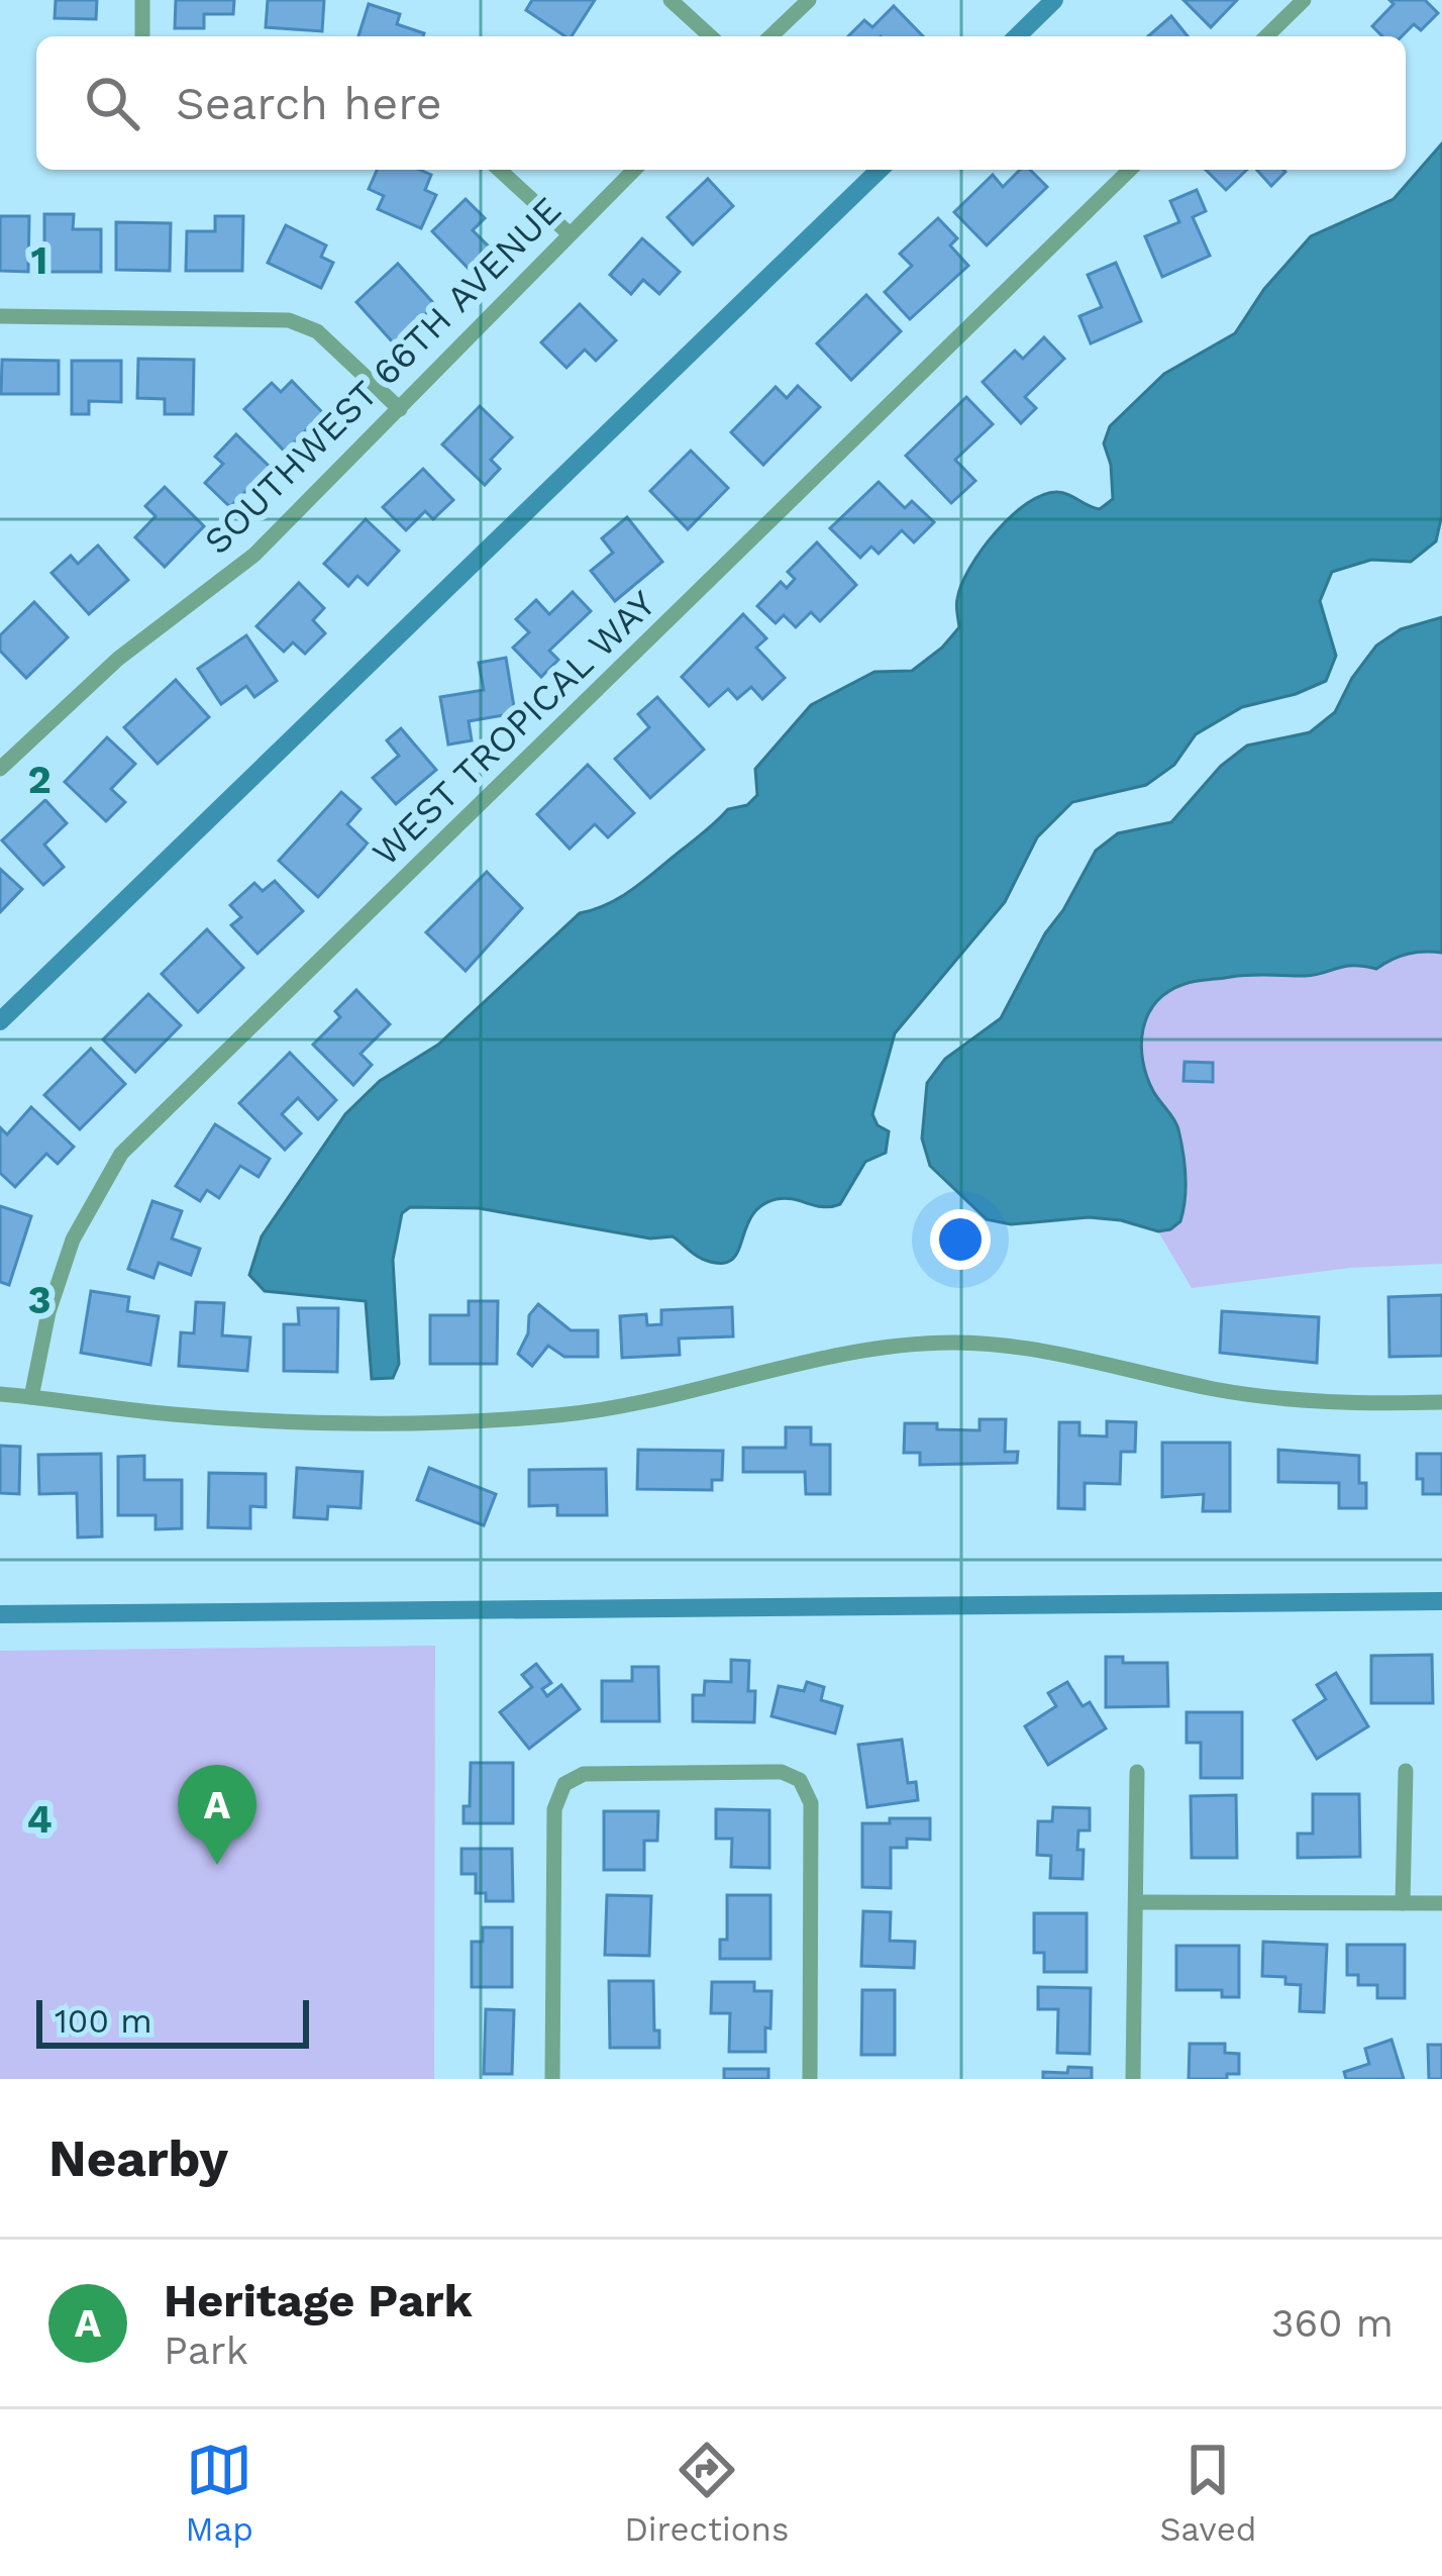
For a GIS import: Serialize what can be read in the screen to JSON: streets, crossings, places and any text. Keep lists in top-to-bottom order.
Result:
{
  "streets": {
    "street": ["SOUTHWEST 66TH AVENUE", "WEST TROPICAL WAY"]
  },
  "scale_bar": "100 m",
  "page": {
    "search": "Search here",
    "pins": "A",
    "scale": "100 m",
    "heading": "Nearby",
    "list": [
      {
        "mark": "A",
        "name": "Heritage Park",
        "note": "Park",
        "value": "360 m"
      }
    ],
    "nav": ["Map", "Directions", "Saved"]
  },
  "grid": {
    "rows": [
      "1",
      "2",
      "3",
      "4"
    ]
  }
}
